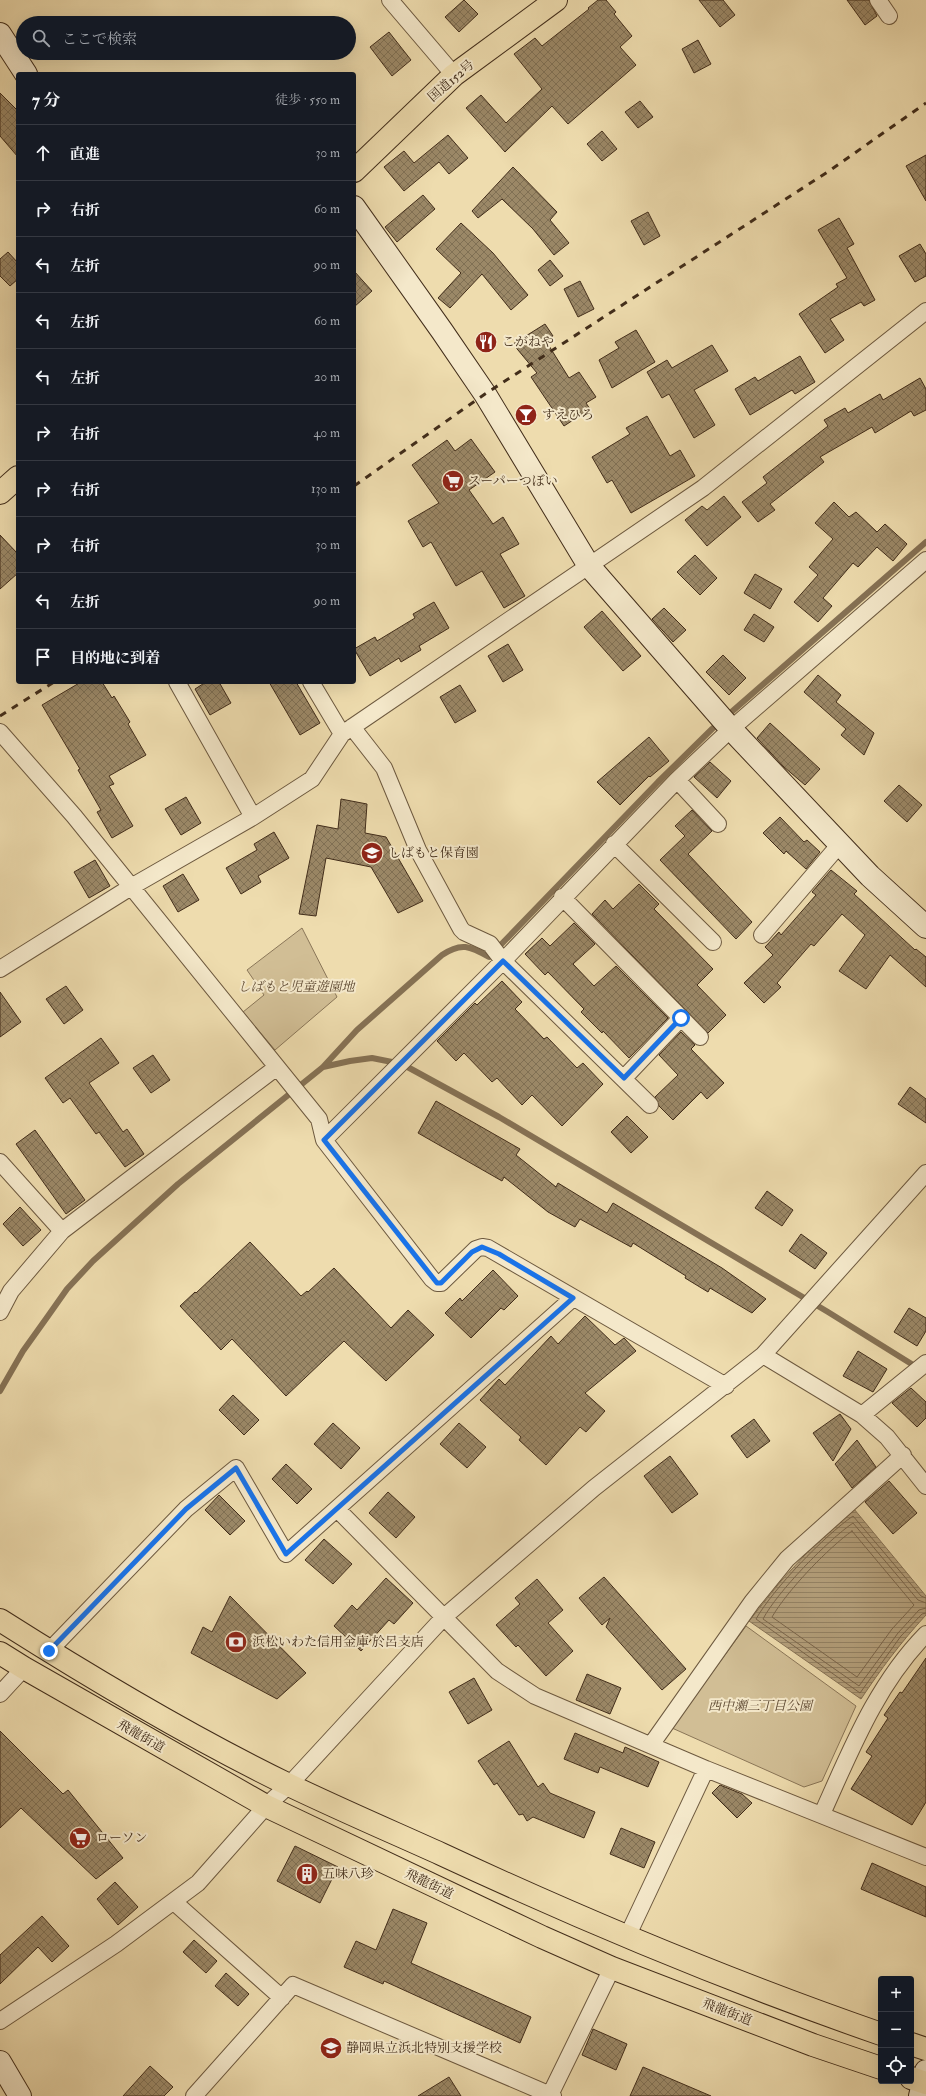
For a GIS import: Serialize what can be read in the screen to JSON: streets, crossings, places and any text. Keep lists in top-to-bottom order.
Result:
{
  "streets": {
    "highway": ["国道152号", "飛龍街道"]
  },
  "parks": ["しばもと児童遊園地", "西中瀬三丁目公園"],
  "places": {
    "restaurant": ["こがねや"],
    "bar": ["すえひろ"],
    "supermarket": ["スーパーつぼい", "ローソン"],
    "school or university": ["しばもと保育園", "静岡県立浜北特別支援学校"],
    "bank": ["浜松いわた信用金庫 於呂支店"],
    "building": ["五味八珍"]
  },
  "page": {
    "search": "ここで検索",
    "heading": ["7 分", "徒歩 · 550 m"],
    "list": [
      ["直進", "30 m"],
      ["右折", "60 m"],
      ["左折", "90 m"],
      ["左折", "60 m"],
      ["左折", "20 m"],
      ["右折", "40 m"],
      ["右折", "130 m"],
      ["右折", "30 m"],
      ["左折", "90 m"],
      "目的地に到着"
    ],
    "map_buttons": ["+", "−"]
  }
}
